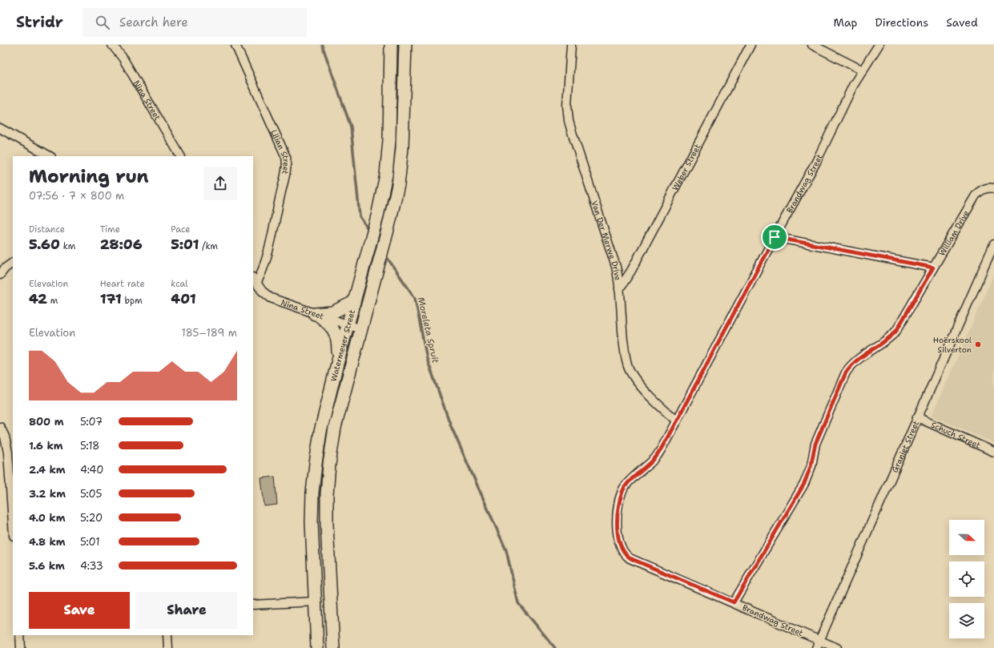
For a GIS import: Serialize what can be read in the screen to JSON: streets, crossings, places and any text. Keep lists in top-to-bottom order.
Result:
{
  "streets": {
    "main road": ["Watermeyer Street"],
    "street": [
      "Nina Street",
      "Lilian Street",
      "Weber Street",
      "Brandwag Street",
      "William Drive",
      "Van Der Merwe Drive",
      "Schuch Street",
      "Graniet Street"
    ]
  },
  "crossings": [
    ["Nina Street", "Lilian Street"],
    ["Nina Street", "Watermeyer Street"],
    ["Weber Street", "Van Der Merwe Drive"],
    ["Brandwag Street", "William Drive"],
    ["Brandwag Street", "Van Der Merwe Drive"],
    ["Brandwag Street", "Graniet Street"],
    ["Schuch Street", "Graniet Street"]
  ],
  "water": ["Moreleta Spruit"],
  "places": ["Hoërskool Silverton"],
  "north": "right",
  "page": {
    "header": "Stridr",
    "search": "Search here",
    "nav": ["Map", "Directions", "Saved"],
    "heading": ["Morning run", "07:56 · 7 × 800 m"],
    "stats": [
      ["Distance", "5.60 km"],
      ["Time", "28:06"],
      ["Pace", "5:01 /km"],
      ["Elevation", "42 m"],
      ["Heart rate", "171 bpm"],
      ["kcal", "401"]
    ],
    "chart": ["Elevation", "185–189 m"],
    "list": [
      {
        "name": "800 m",
        "note": "5:07"
      },
      {
        "name": "1.6 km",
        "note": "5:18"
      },
      {
        "name": "2.4 km",
        "note": "4:40"
      },
      {
        "name": "3.2 km",
        "note": "5:05"
      },
      {
        "name": "4.0 km",
        "note": "5:20"
      },
      {
        "name": "4.8 km",
        "note": "5:01"
      },
      {
        "name": "5.6 km",
        "note": "4:33"
      }
    ],
    "buttons": ["Save", "Share"]
  }
}
